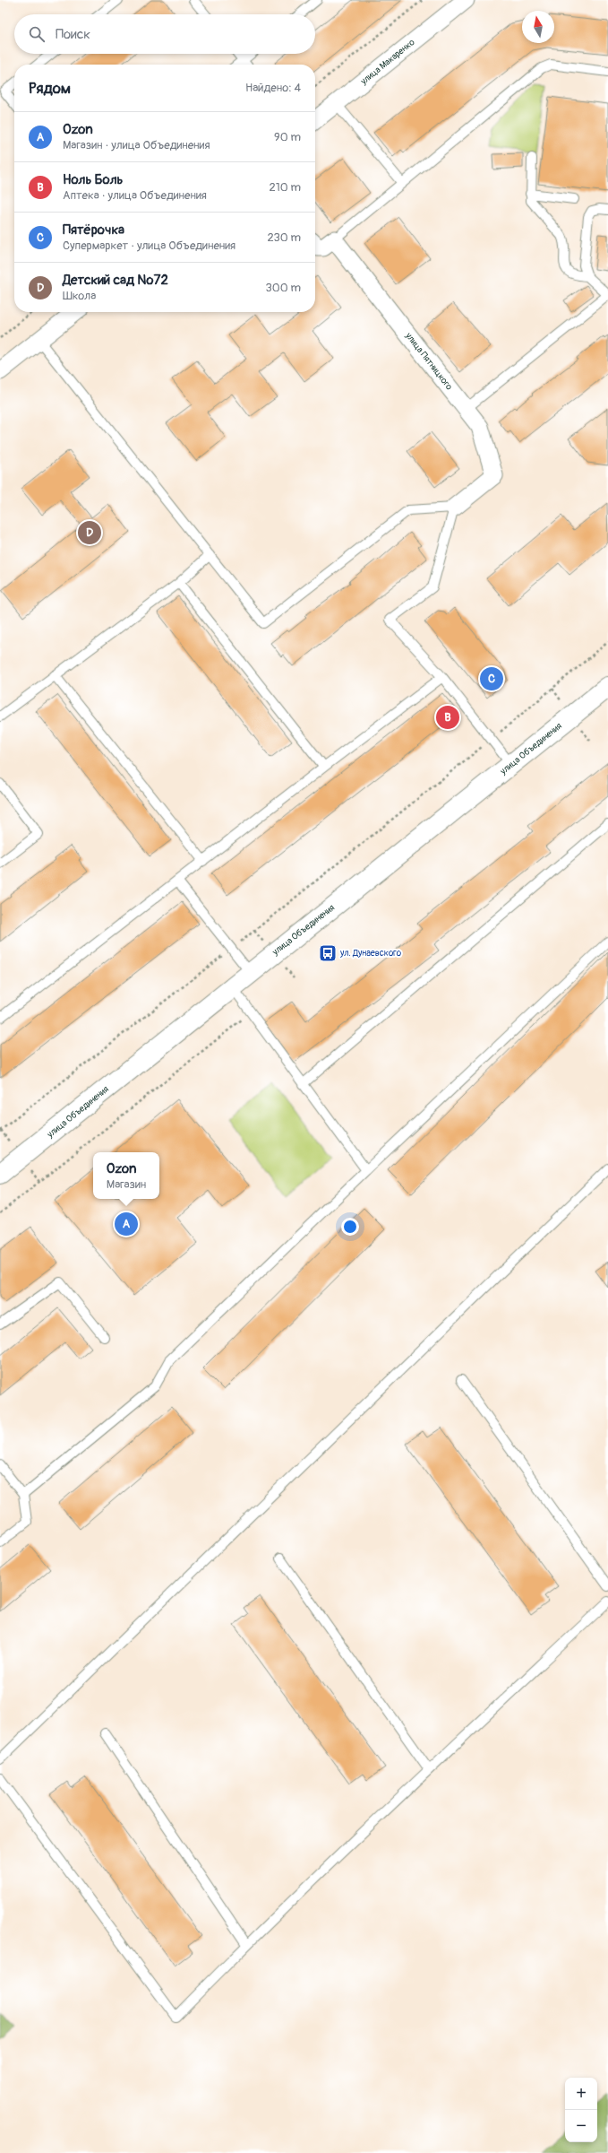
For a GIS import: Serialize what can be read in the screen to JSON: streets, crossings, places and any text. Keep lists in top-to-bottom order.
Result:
{
  "streets": {
    "street": ["улица Макаренко", "улица Пятницкого", "улица Объединения"]
  },
  "places": {
    "bus stop": ["ул. Дунаевского"]
  },
  "north": "top",
  "page": {
    "search": "Поиск",
    "heading": ["Рядом", "Найдено: 4"],
    "list": [
      {
        "mark": "A",
        "name": "Ozon",
        "note": "Магазин · улица Объединения",
        "value": "90 m"
      },
      {
        "mark": "B",
        "name": "Ноль Боль",
        "note": "Аптека · улица Объединения",
        "value": "210 m"
      },
      {
        "mark": "C",
        "name": "Пятёрочка",
        "note": "Супермаркет · улица Объединения",
        "value": "230 m"
      },
      {
        "mark": "D",
        "name": "Детский сад №72",
        "note": "Школа",
        "value": "300 m"
      }
    ],
    "pins": [
      "D",
      "C",
      "B",
      "A"
    ],
    "popup": ["Ozon", "Магазин"],
    "map_buttons": ["+", "−"]
  }
}
